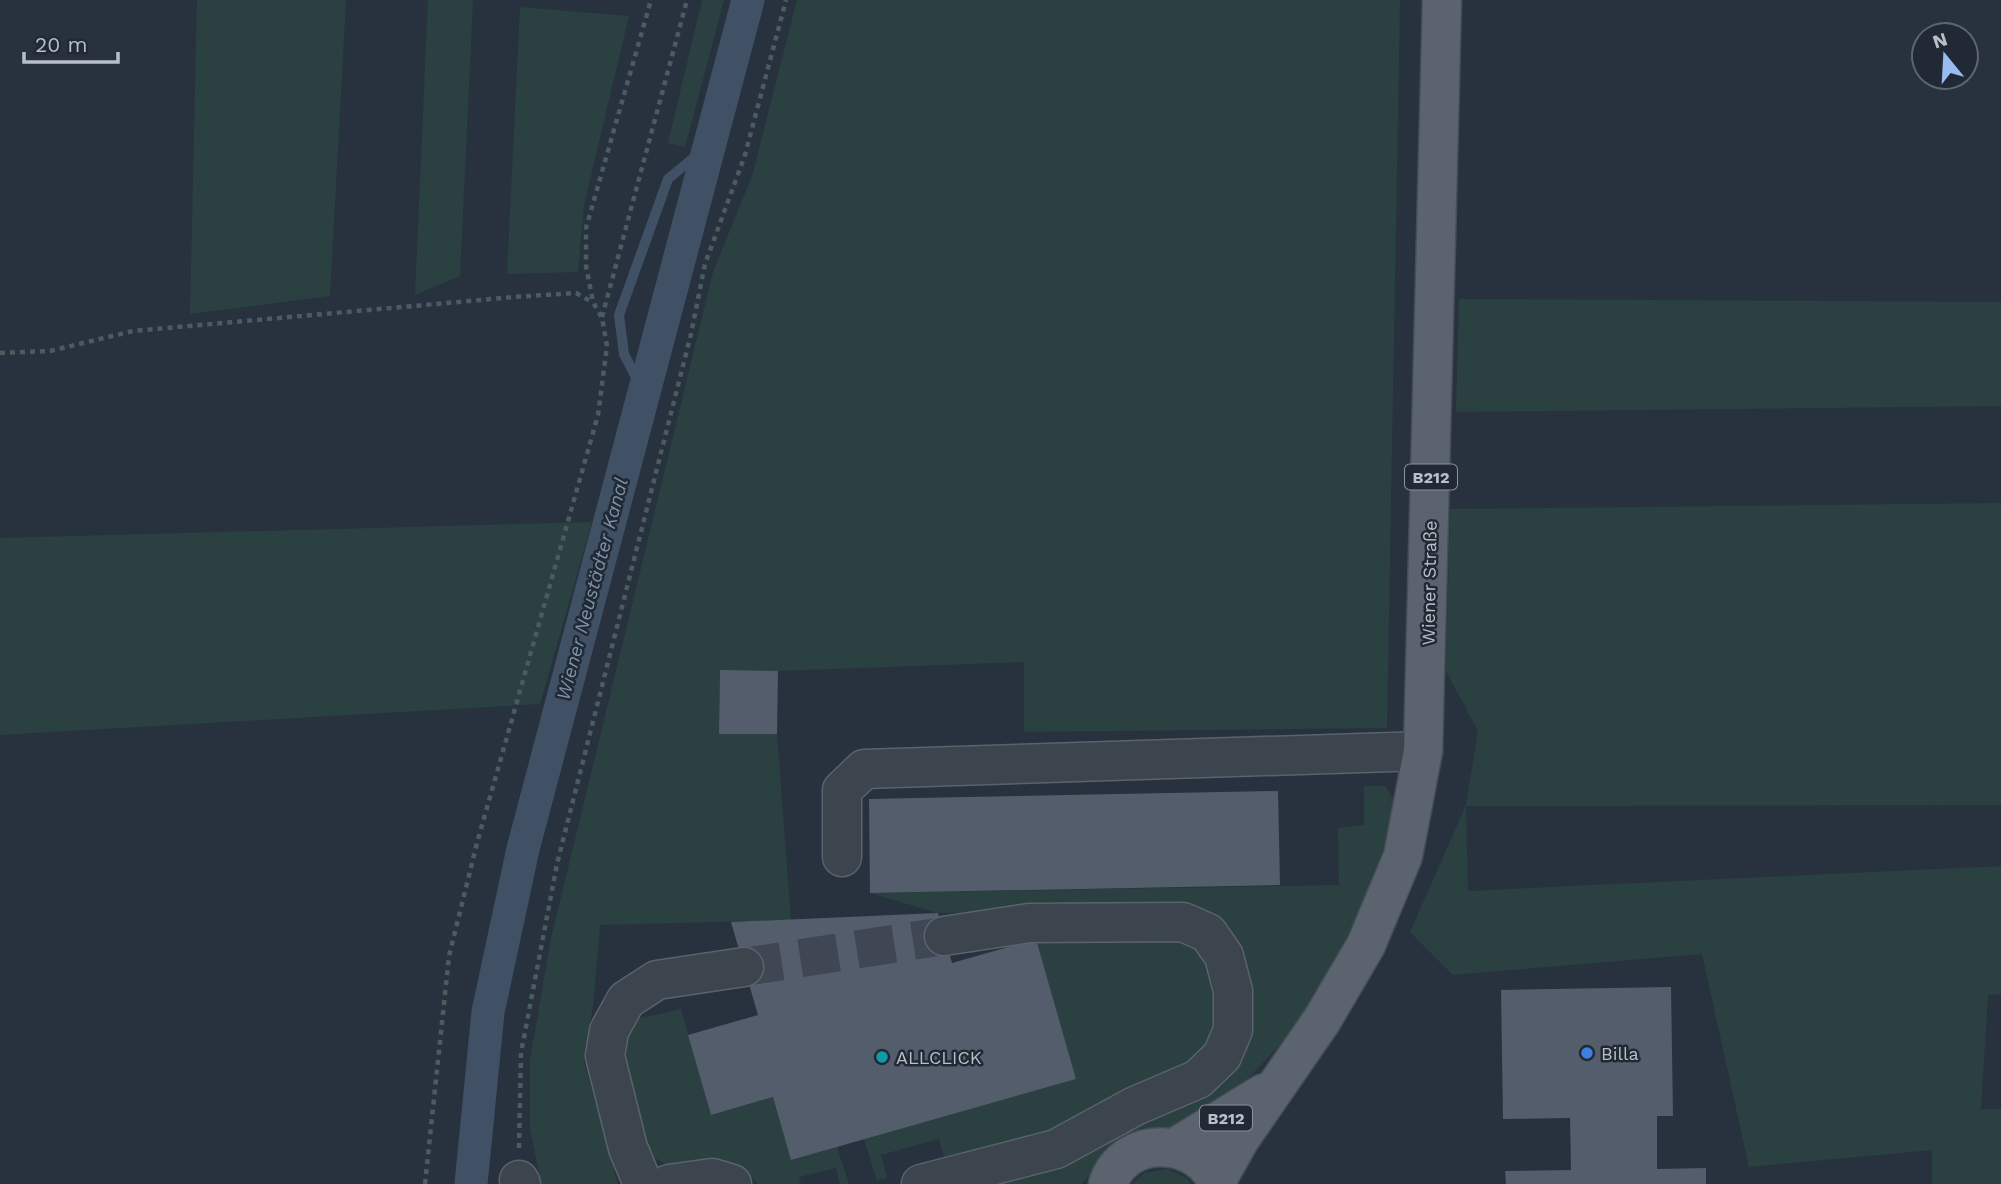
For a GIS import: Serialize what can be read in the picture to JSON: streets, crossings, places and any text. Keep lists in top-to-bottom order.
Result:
{
  "streets": {
    "main road": ["B212", "Wiener Straße"]
  },
  "water": ["Wiener Neustädter Kanal"],
  "places": ["Billa", "ALLCLICK"],
  "scale_bar": "20 m",
  "north": "top"
}
